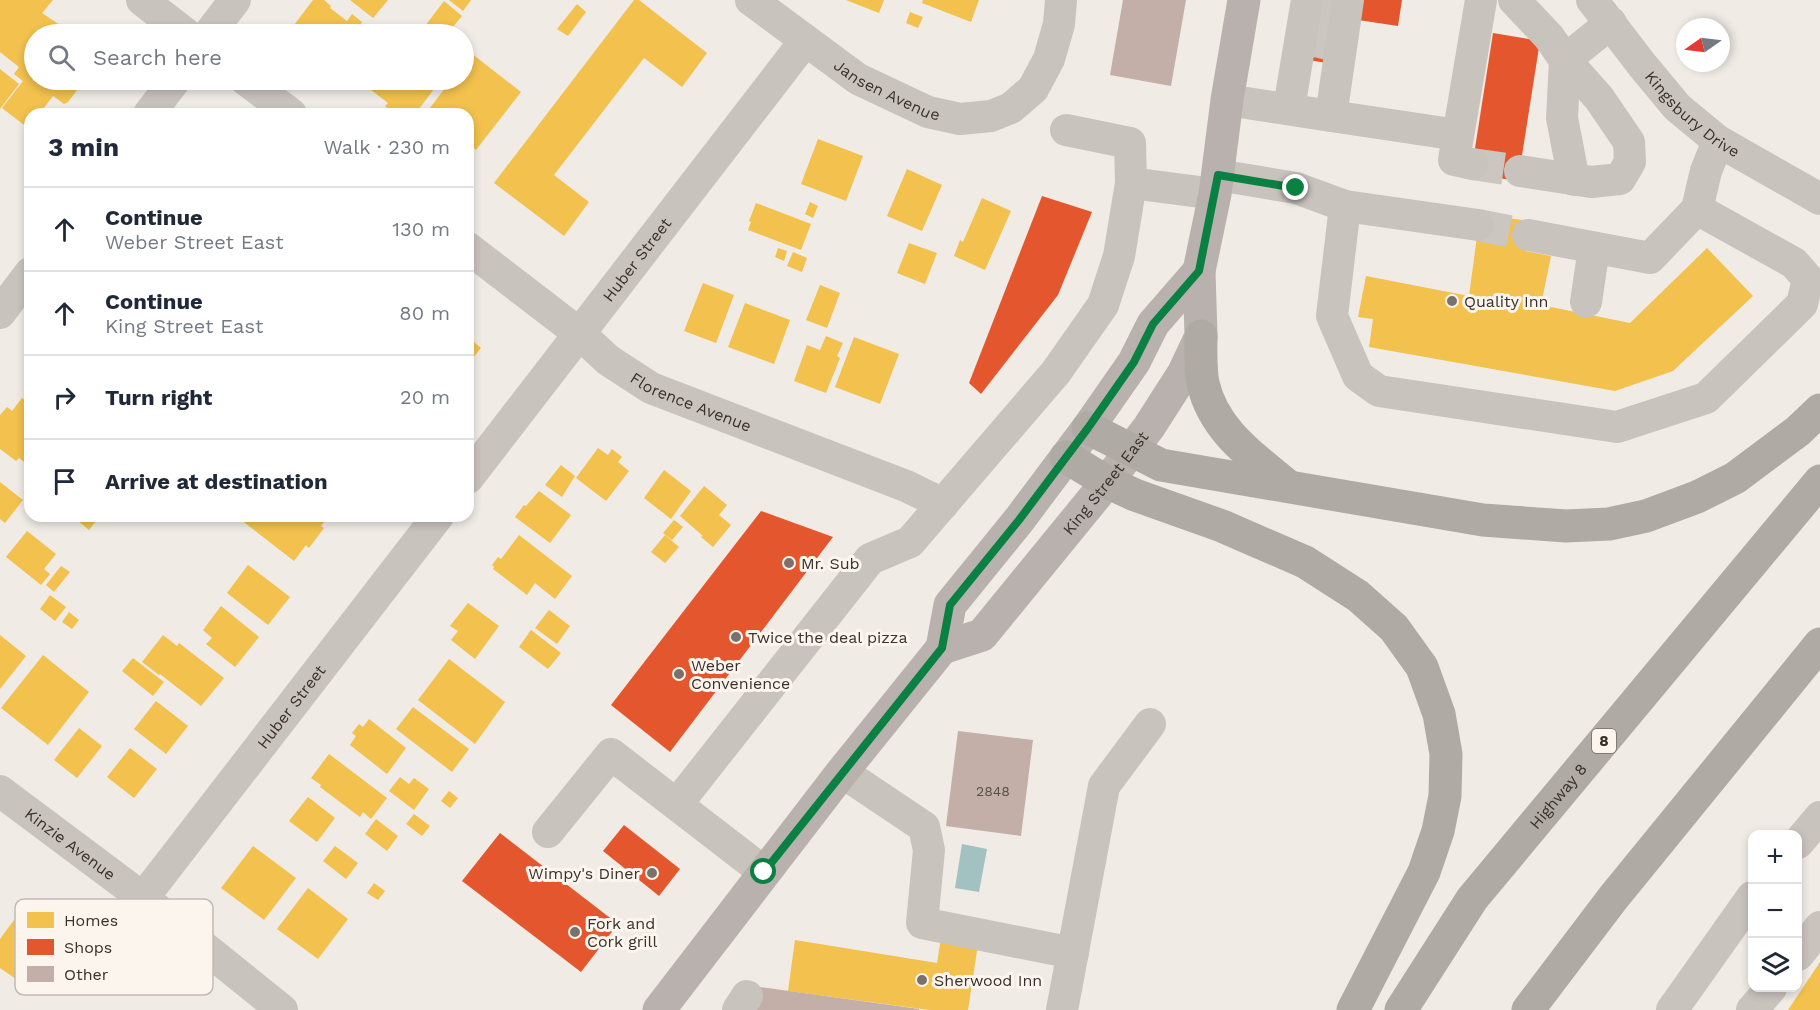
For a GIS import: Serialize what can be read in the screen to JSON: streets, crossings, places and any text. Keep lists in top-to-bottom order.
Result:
{
  "streets": {
    "highway": ["8", "Highway 8"],
    "main road": ["King Street East"],
    "street": [
      "Jansen Avenue",
      "Kingsbury Drive",
      "Huber Street",
      "Florence Avenue",
      "Kinzie Avenue"
    ]
  },
  "crossings": [
    ["Jansen Avenue", "Huber Street"],
    ["Huber Street", "Florence Avenue"],
    ["Huber Street", "Kinzie Avenue"]
  ],
  "places": [
    "Quality Inn",
    "Mr. Sub",
    "Twice the deal pizza",
    "Weber Convenience",
    "Wimpy's Diner",
    "Fork and Cork grill",
    "Sherwood Inn"
  ],
  "house_numbers": ["2848"],
  "legend": ["Homes", "Shops", "Other"],
  "north": "left",
  "page": {
    "search": "Search here",
    "heading": ["3 min", "Walk · 230 m"],
    "list": [
      ["Continue", "Weber Street East", "130 m"],
      ["Continue", "King Street East", "80 m"],
      ["Turn right", "20 m"],
      "Arrive at destination"
    ],
    "map_buttons": ["+", "−"]
  }
}
